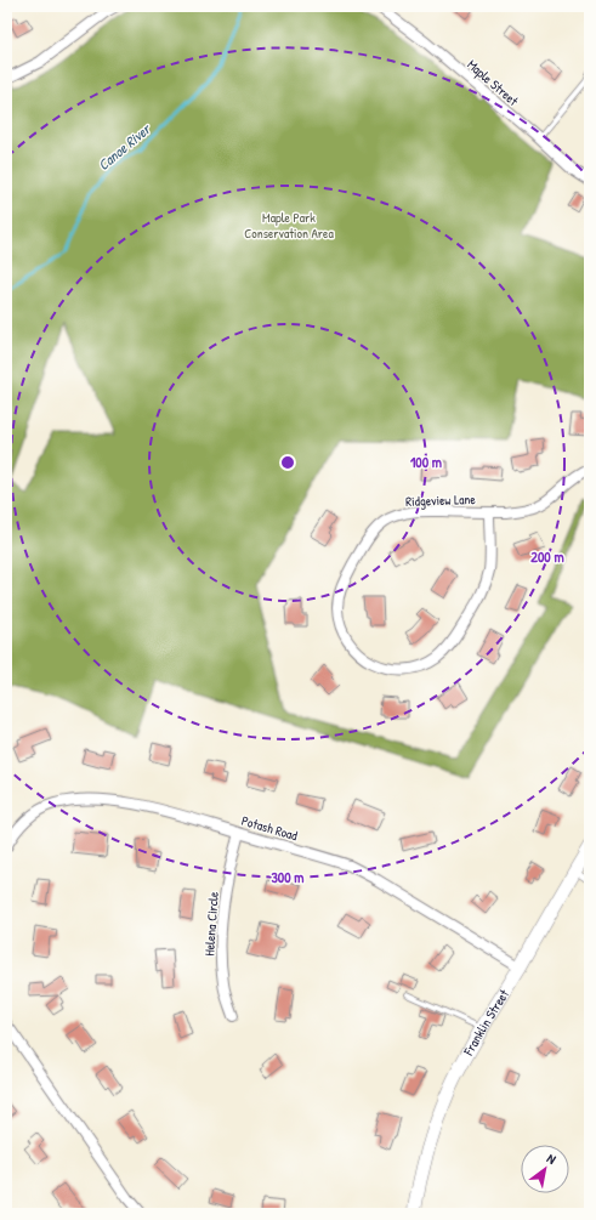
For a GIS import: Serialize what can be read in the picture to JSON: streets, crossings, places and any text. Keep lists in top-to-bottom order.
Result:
{
  "streets": {
    "street": [
      "Maple Street",
      "Ridgeview Lane",
      "Potash Road",
      "Helena Circle",
      "Franklin Street"
    ]
  },
  "crossings": [
    ["Potash Road", "Helena Circle"],
    ["Potash Road", "Franklin Street"]
  ],
  "water": ["Canoe River"],
  "parks": ["Maple Park Conservation Area"],
  "north": "top right",
  "rings": ["100 m", "200 m", "300 m"]
}
